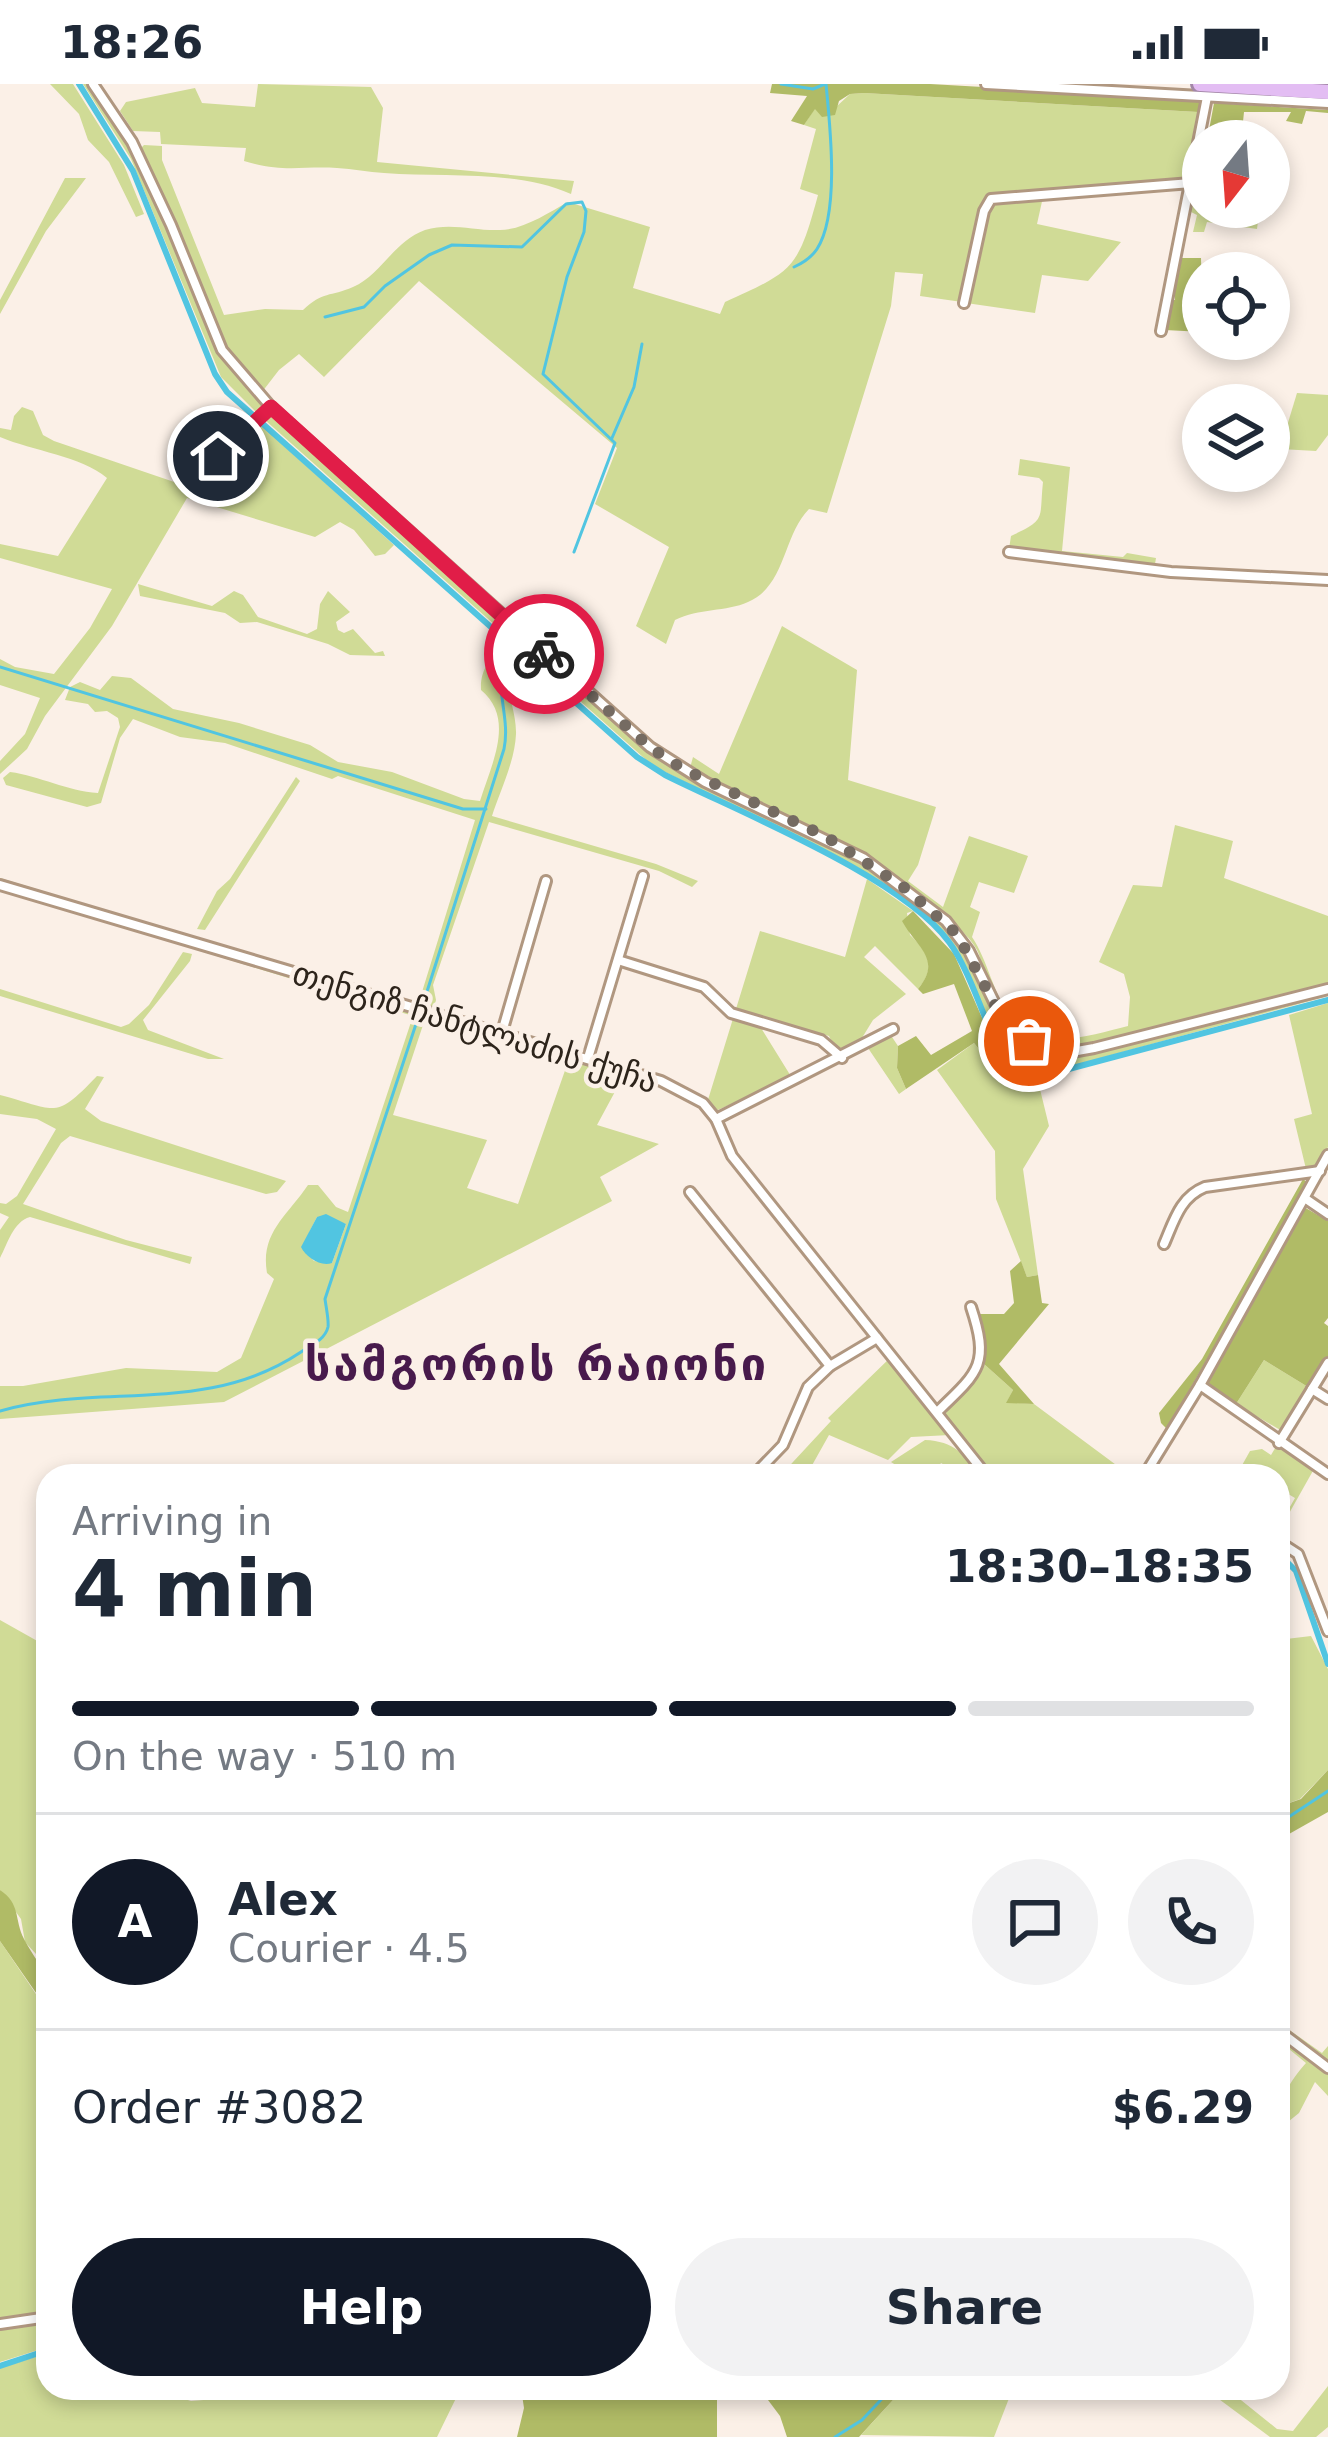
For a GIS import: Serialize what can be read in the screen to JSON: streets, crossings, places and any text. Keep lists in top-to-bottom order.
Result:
{
  "streets": {
    "street": ["თენგიზ ჩანტლაძის ქუჩა"]
  },
  "districts": ["სამგორის რაიონი"],
  "north": "bottom",
  "page": {
    "status": "18:26",
    "heading": ["4 min", "Arriving in", "18:30–18:35"],
    "panel": [
      "Alex",
      "Courier · 4.5",
      "Order #3082",
      "$6.29"
    ],
    "bar": "On the way · 510 m",
    "round": "A",
    "buttons": ["Help", "Share"]
  }
}
